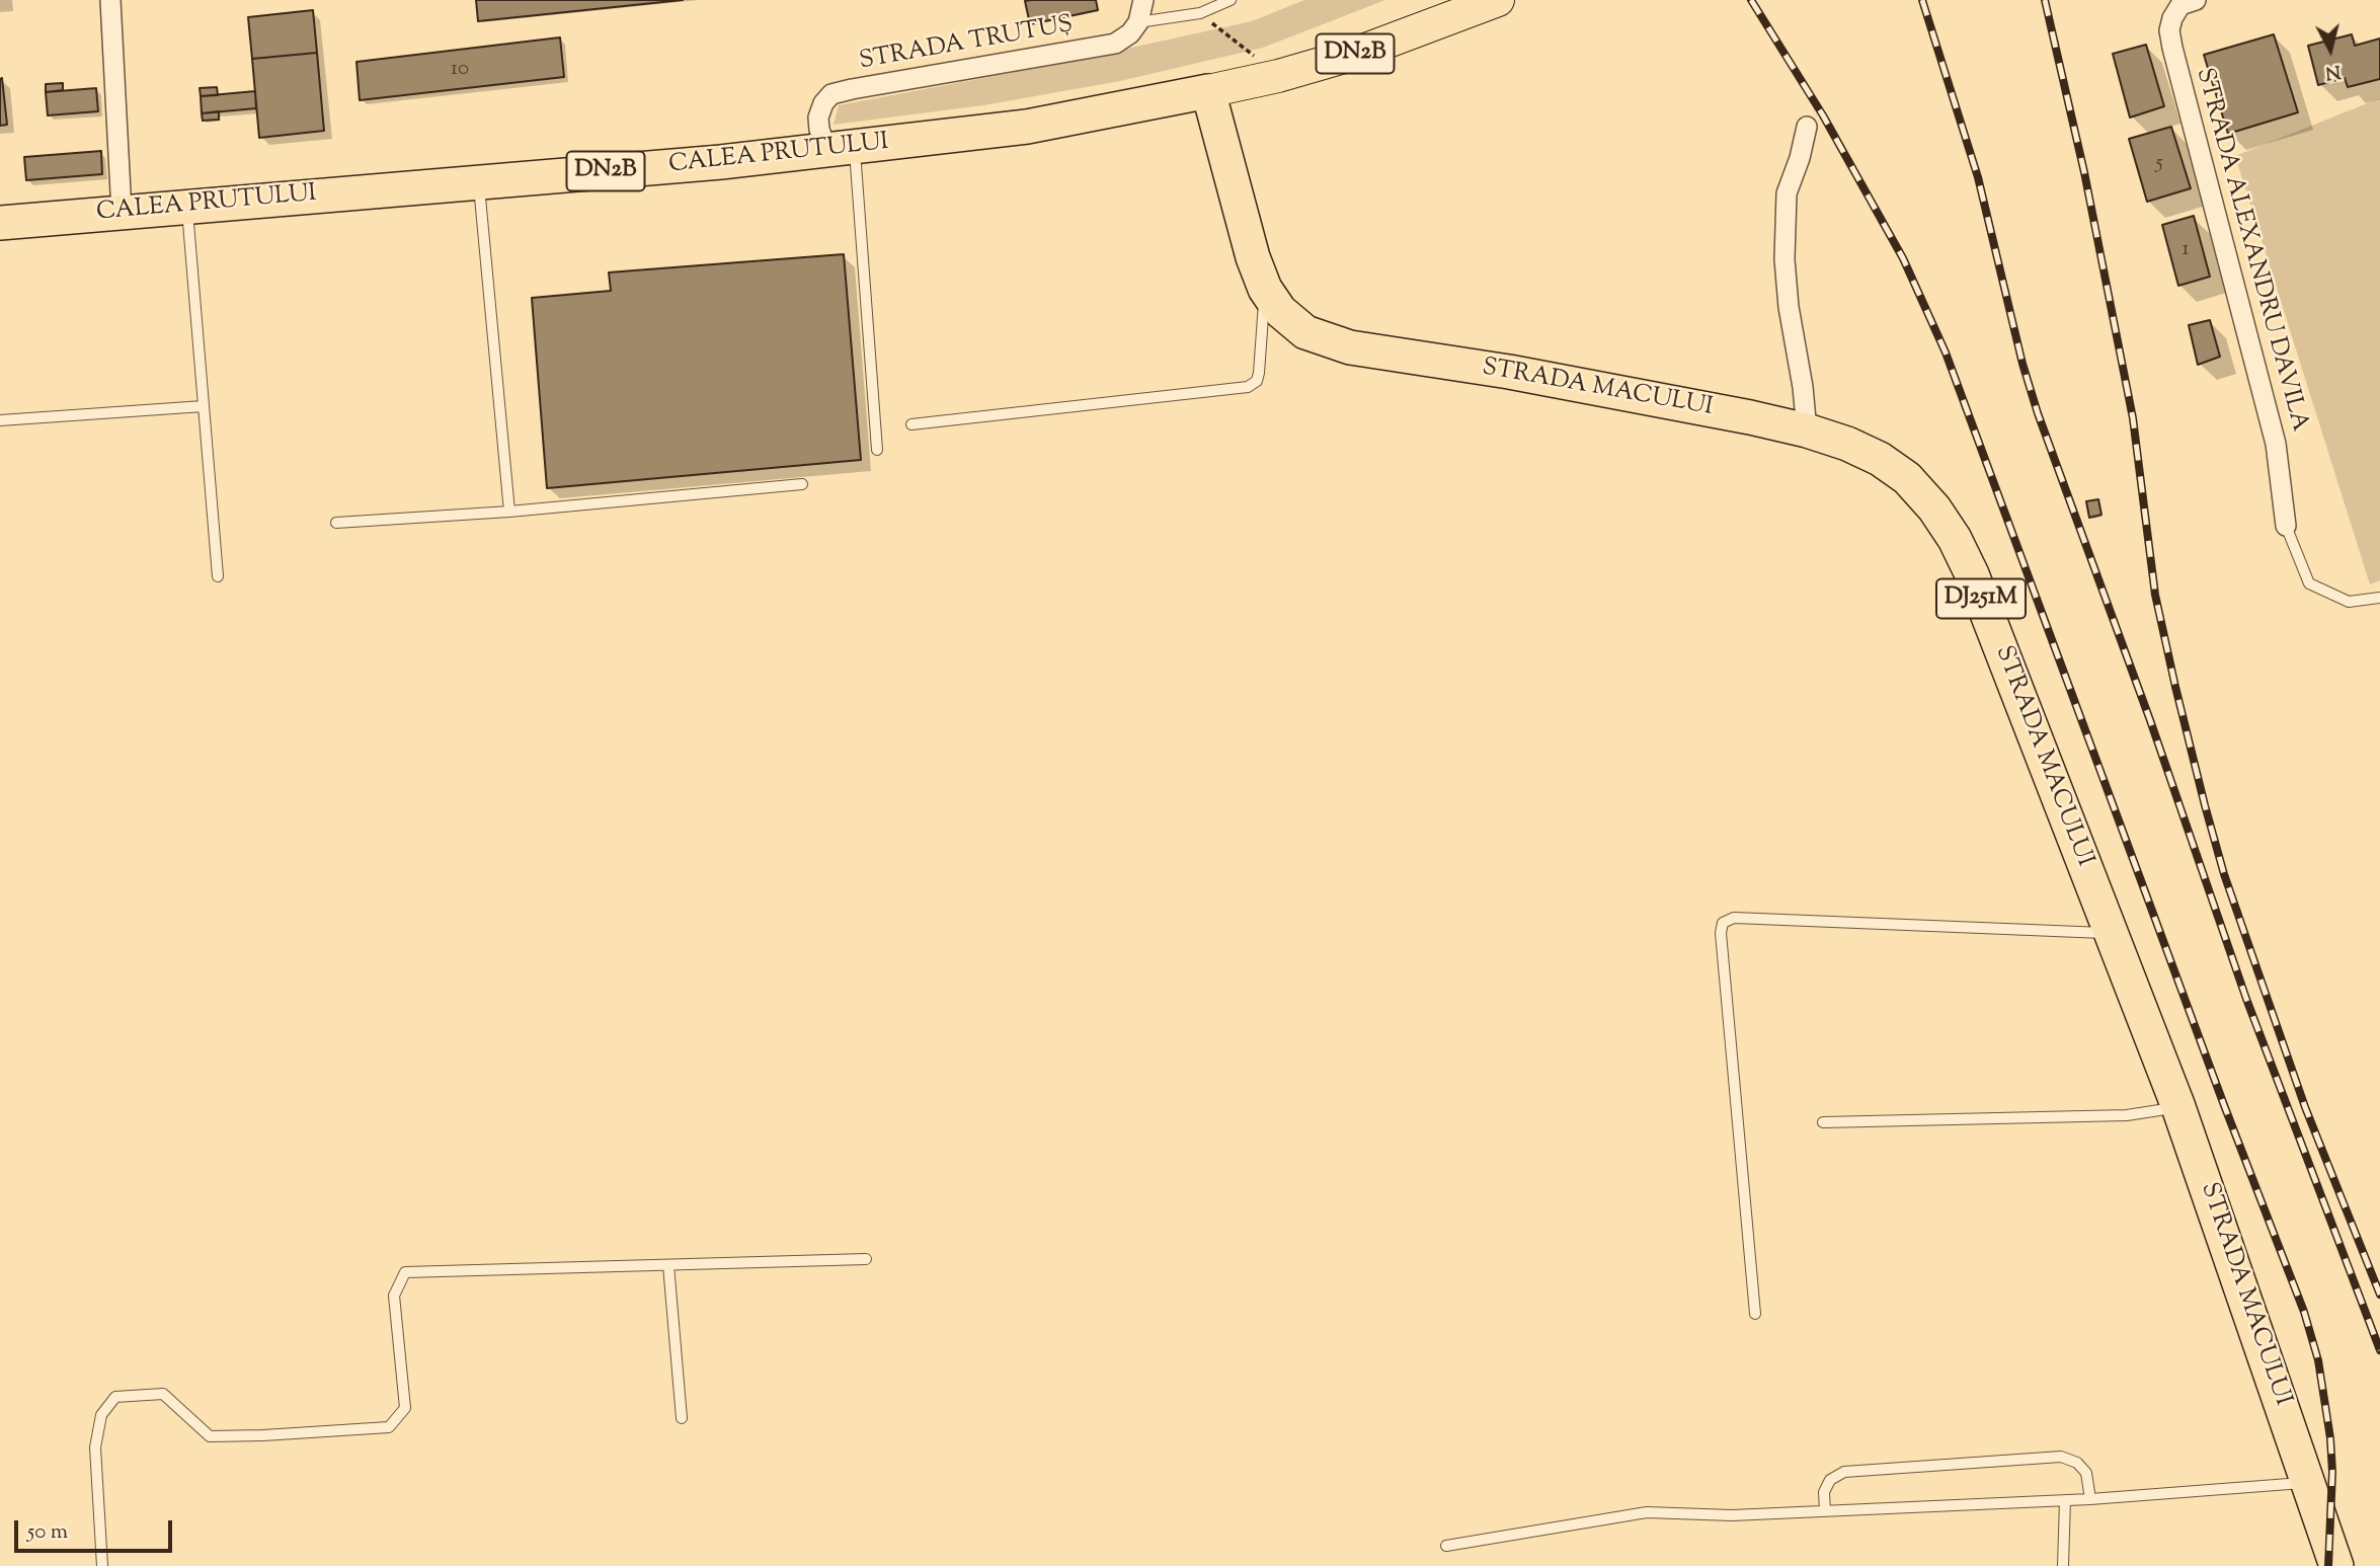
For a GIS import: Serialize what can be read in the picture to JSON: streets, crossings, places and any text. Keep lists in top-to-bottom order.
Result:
{
  "streets": {
    "highway": [
      "DN2B",
      "CALEA PRUTULUI",
      "STRADA MACULUI",
      "DJ251M"
    ],
    "street": ["STRADA TRUTUȘ", "STRADA ALEXANDRU DAVILA"]
  },
  "crossings": [
    ["STRADA TRUTUȘ", "CALEA PRUTULUI"],
    ["CALEA PRUTULUI", "STRADA MACULUI"]
  ],
  "house_numbers": ["10", "5", "1"],
  "scale_bar": "50 m",
  "north": "bottom"
}
